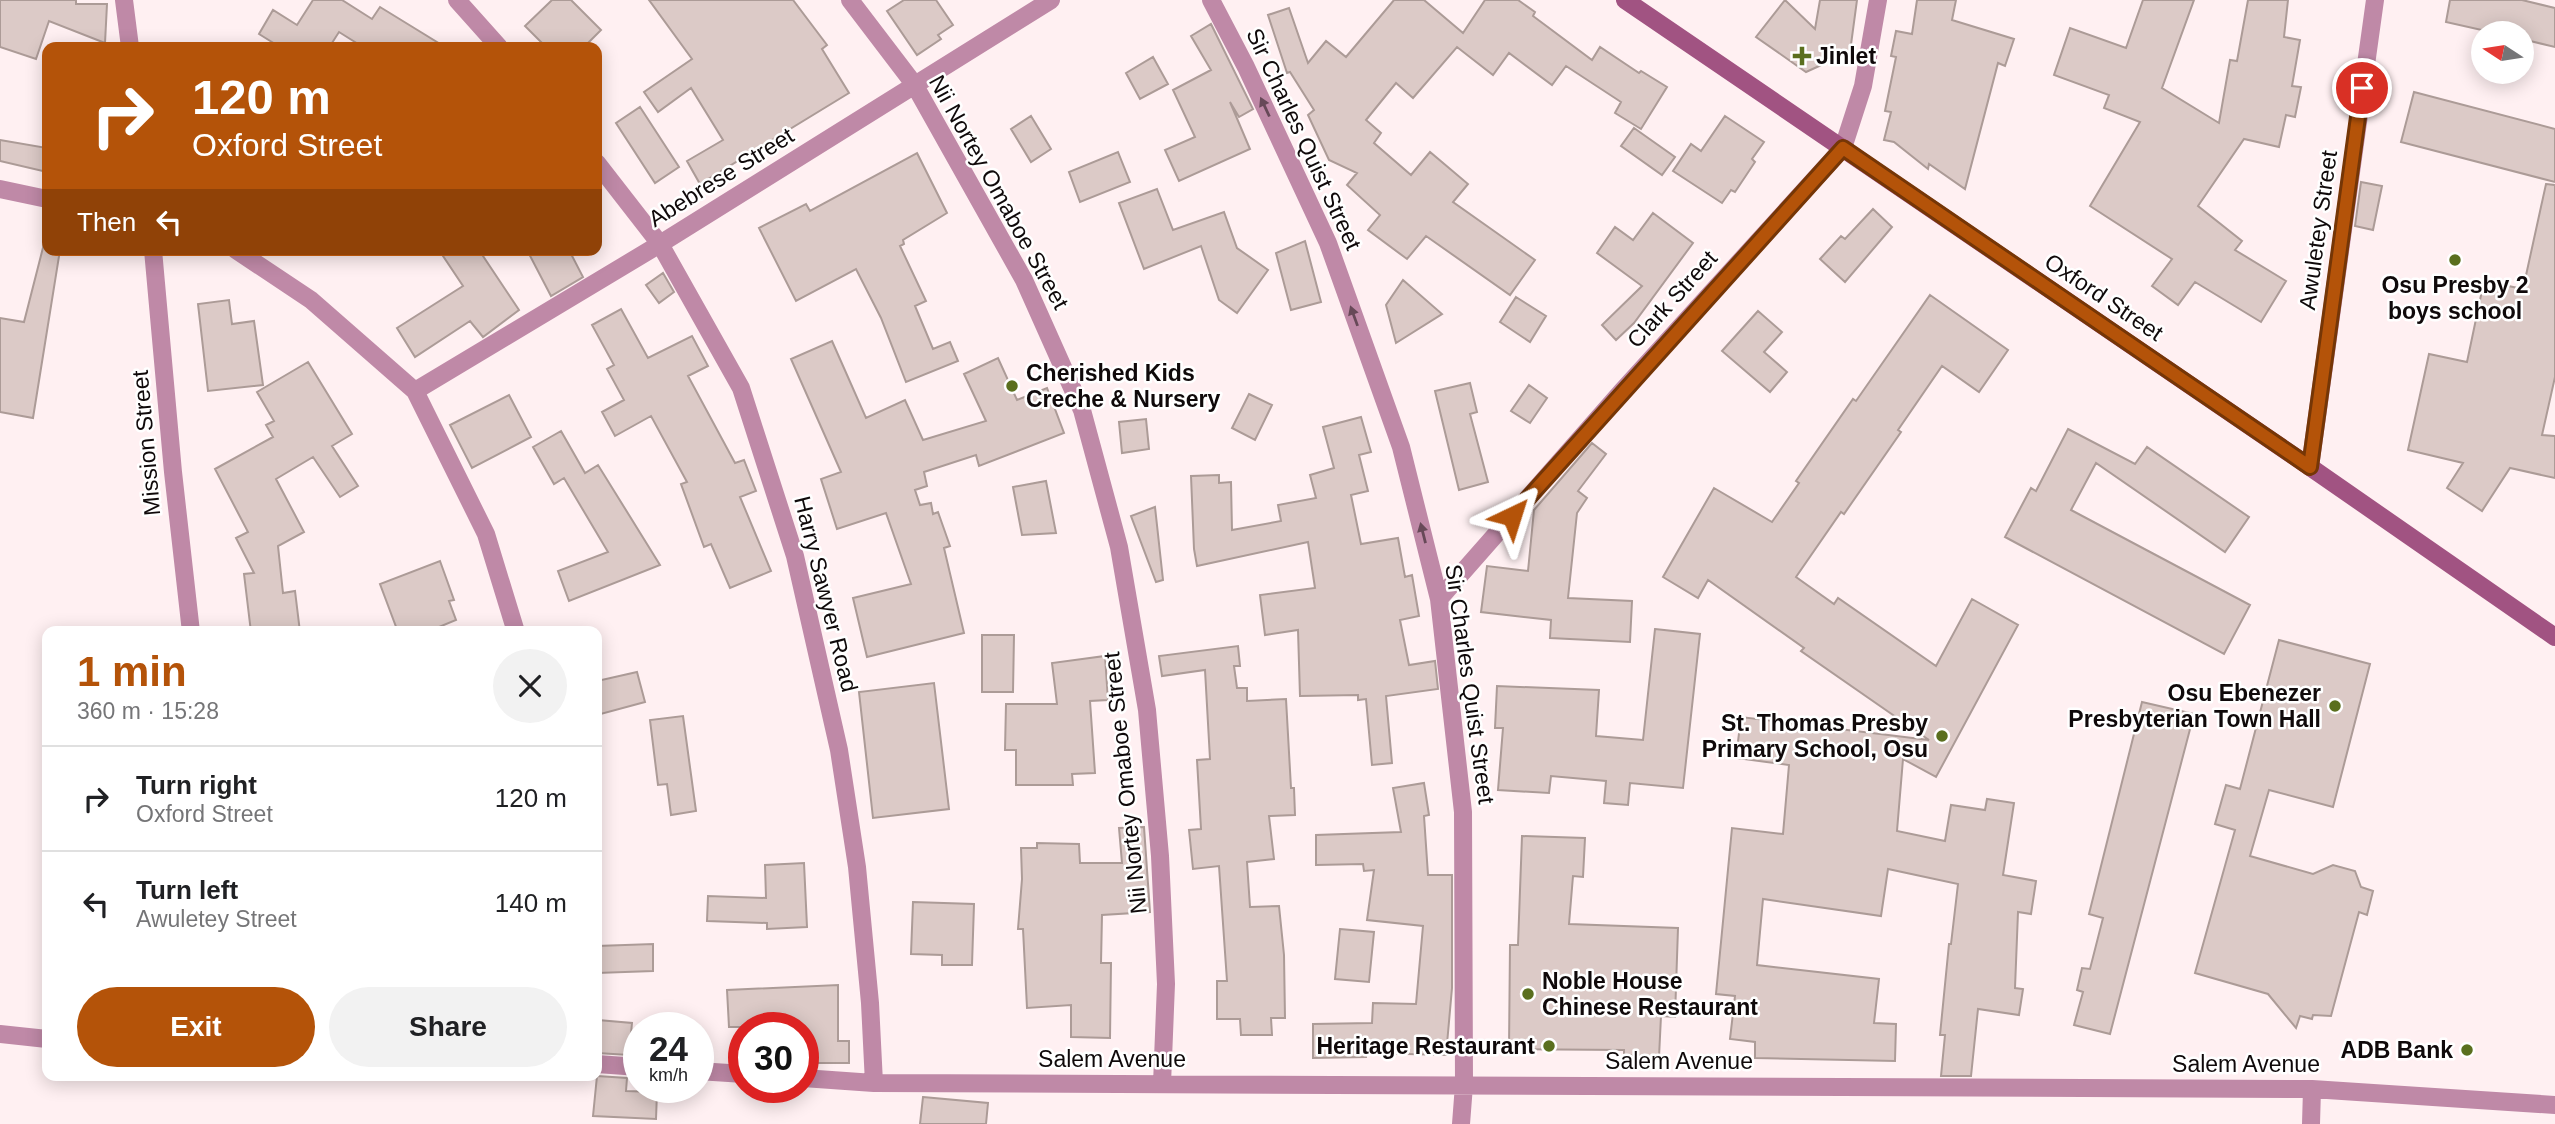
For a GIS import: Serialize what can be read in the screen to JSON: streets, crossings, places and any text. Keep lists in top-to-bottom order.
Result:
{
  "streets": {
    "main road": ["Oxford Street"],
    "street": [
      "Sir Charles Quist Street",
      "Abebrese Street",
      "Nii Nortey Omaboe Street",
      "Awuletey Street",
      "Clark Street",
      "Mission Street",
      "Harry Sawyer Road",
      "Salem Avenue"
    ]
  },
  "crossings": [
    ["Sir Charles Quist Street", "Clark Street"],
    ["Sir Charles Quist Street", "Salem Avenue"],
    ["Abebrese Street", "Nii Nortey Omaboe Street"],
    ["Abebrese Street", "Harry Sawyer Road"],
    ["Nii Nortey Omaboe Street", "Salem Avenue"],
    ["Awuletey Street", "Oxford Street"],
    ["Oxford Street", "Clark Street"],
    ["Harry Sawyer Road", "Salem Avenue"]
  ],
  "one_way": ["Sir Charles Quist Street"],
  "places": {
    "health": ["Jinlet"],
    "other": [
      "Osu Presby 2 boys school",
      "Cherished Kids Creche & Nursery",
      "Osu Ebenezer Presbyterian Town Hall",
      "St. Thomas Presby Primary School, Osu",
      "Noble House Chinese Restaurant",
      "Heritage Restaurant",
      "ADB Bank"
    ]
  },
  "north": "left",
  "page": {
    "turn": ["120 m", "Oxford Street"],
    "then": "Then",
    "heading": ["1 min", "360 m · 15:28"],
    "list": [
      {
        "name": "Turn right",
        "note": "Oxford Street",
        "value": "120 m"
      },
      {
        "name": "Turn left",
        "note": "Awuletey Street",
        "value": "140 m"
      }
    ],
    "buttons": ["Exit", "Share"],
    "speed": "24 km/h",
    "limit": "30"
  }
}
